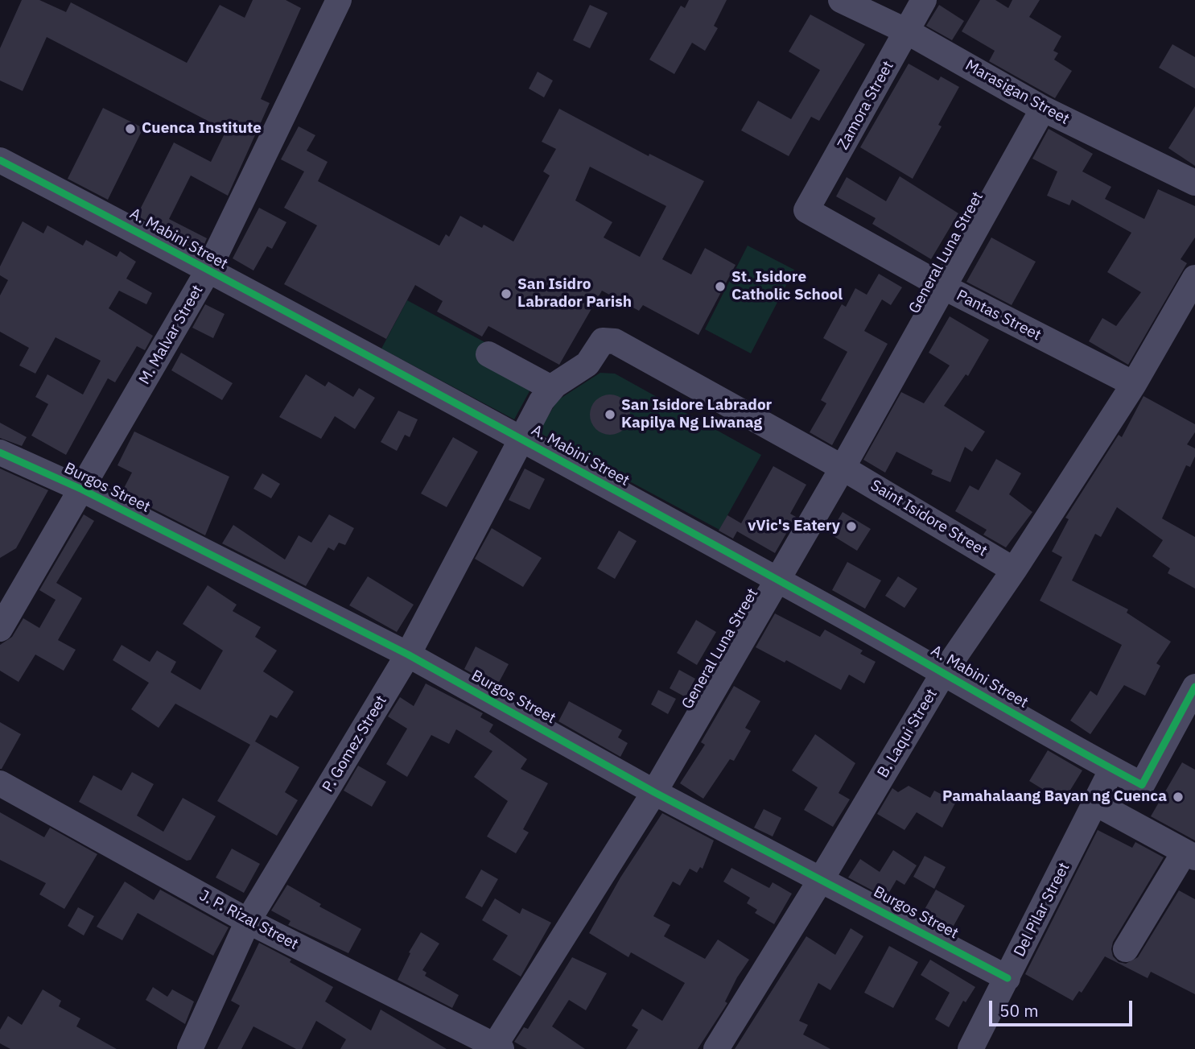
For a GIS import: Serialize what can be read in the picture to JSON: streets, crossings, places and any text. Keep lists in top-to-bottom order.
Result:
{
  "streets": {
    "street": [
      "Marasigan Street",
      "Zamora Street",
      "A. Mabini Street",
      "General Luna Street",
      "Pantas Street",
      "M. Malvar Street",
      "Burgos Street",
      "Saint Isidore Street",
      "B. Laqui Street",
      "P. Gomez Street",
      "Del Pilar Street",
      "J. P. Rizal Street"
    ]
  },
  "crossings": [
    ["Marasigan Street", "Zamora Street"],
    ["Marasigan Street", "General Luna Street"],
    ["Zamora Street", "Pantas Street"],
    ["A. Mabini Street", "General Luna Street"],
    ["A. Mabini Street", "M. Malvar Street"],
    ["A. Mabini Street", "B. Laqui Street"],
    ["A. Mabini Street", "P. Gomez Street"],
    ["A. Mabini Street", "Del Pilar Street"],
    ["General Luna Street", "Pantas Street"],
    ["General Luna Street", "Burgos Street"],
    ["General Luna Street", "Saint Isidore Street"],
    ["General Luna Street", "J. P. Rizal Street"],
    ["Pantas Street", "B. Laqui Street"],
    ["M. Malvar Street", "Burgos Street"],
    ["Burgos Street", "B. Laqui Street"],
    ["Burgos Street", "P. Gomez Street"],
    ["Burgos Street", "Del Pilar Street"],
    ["Saint Isidore Street", "B. Laqui Street"],
    ["Saint Isidore Street", "P. Gomez Street"],
    ["P. Gomez Street", "J. P. Rizal Street"]
  ],
  "places": [
    "Cuenca Institute",
    "St. Isidore Catholic School",
    "San Isidro Labrador Parish",
    "San Isidore Labrador Kapilya Ng Liwanag",
    "vVic's Eatery",
    "Pamahalaang Bayan ng Cuenca"
  ],
  "scale_bar": "50 m"
}
